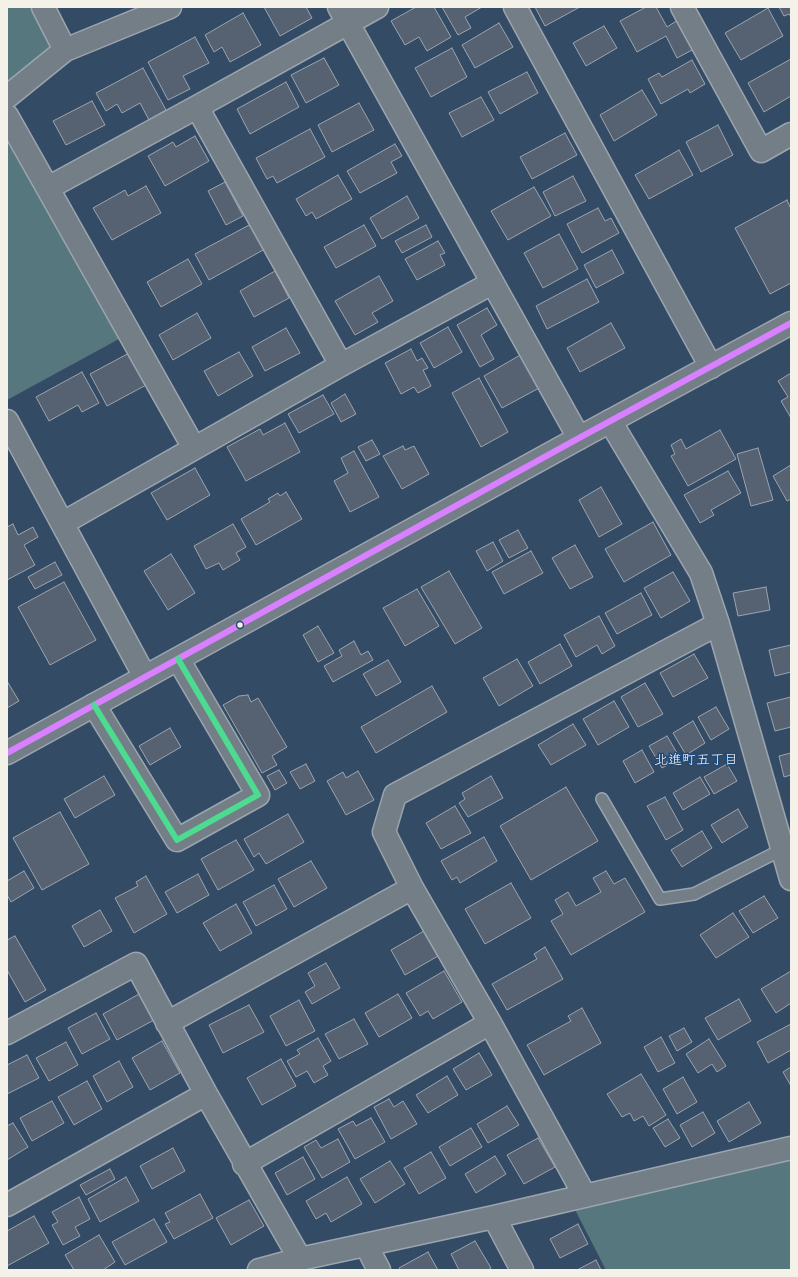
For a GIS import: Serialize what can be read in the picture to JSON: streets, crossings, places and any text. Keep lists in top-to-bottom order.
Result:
{
  "districts": ["北進町五丁目"]
}
